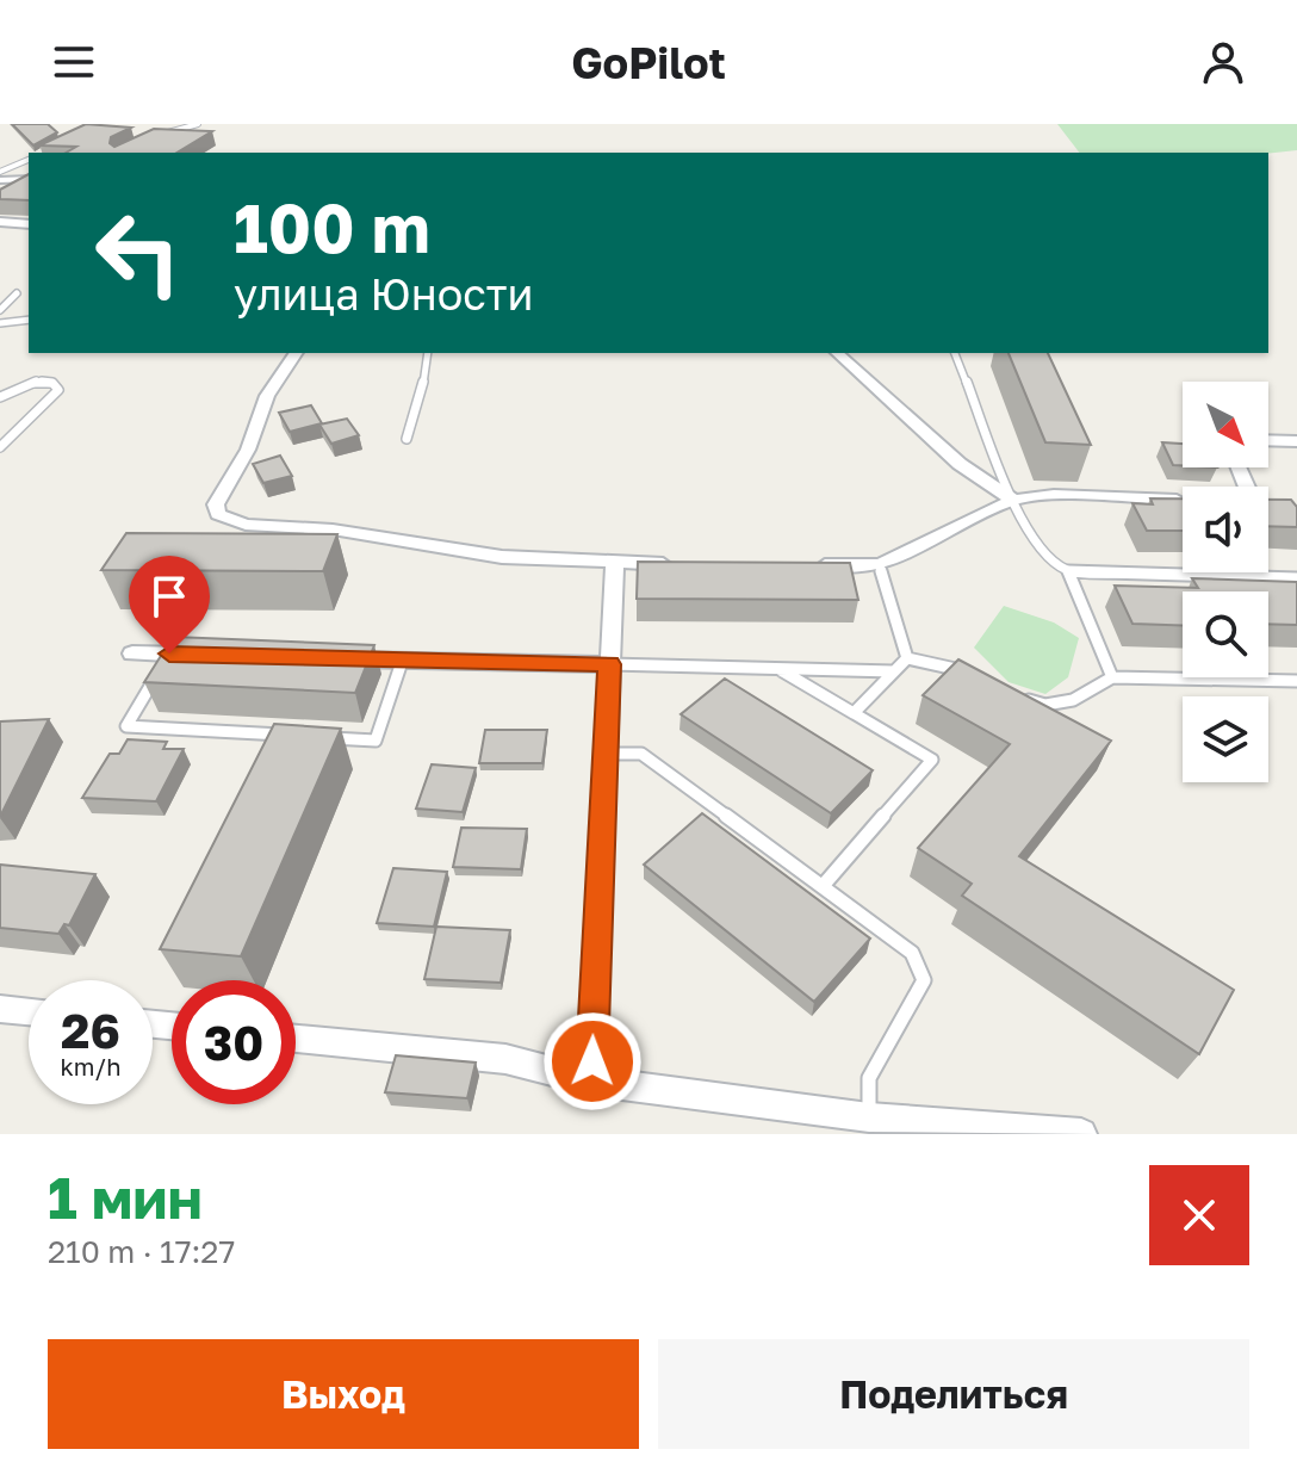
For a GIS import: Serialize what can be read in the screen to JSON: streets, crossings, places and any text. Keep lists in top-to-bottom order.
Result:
{
  "north": "bottom right",
  "page": {
    "header": "GoPilot",
    "turn": ["100 m", "улица Юности"],
    "speed": "26 km/h",
    "limit": "30",
    "heading": ["1 мин", "210 m · 17:27"],
    "buttons": ["Выход", "Поделиться"]
  }
}
